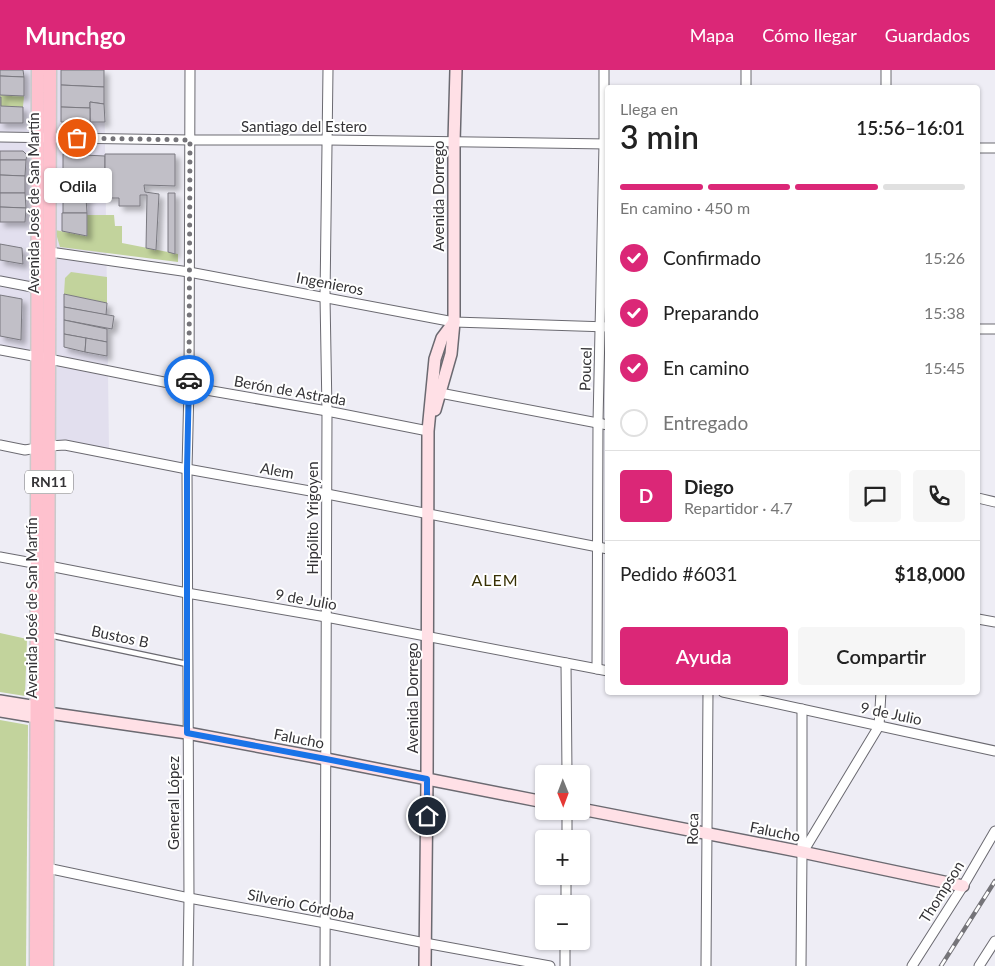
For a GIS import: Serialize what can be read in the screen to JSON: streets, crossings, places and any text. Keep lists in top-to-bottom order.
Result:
{
  "streets": {
    "main road": [
      "Avenida Dorrego",
      "Avenida José de San Martín",
      "RN11",
      "Falucho"
    ],
    "street": [
      "Santiago del Estero",
      "Ingenieros",
      "Poucel",
      "Berón de Astrada",
      "Alem",
      "Hipólito Yrigoyen",
      "9 de Julio",
      "General López",
      "Roca",
      "Thompson",
      "Silverio Córdoba"
    ],
    "lane": ["Bustos B"]
  },
  "crossings": [
    ["Santiago del Estero", "Avenida Dorrego"],
    ["Santiago del Estero", "Avenida José de San Martín"],
    ["Santiago del Estero", "Hipólito Yrigoyen"],
    ["Santiago del Estero", "General López"],
    ["Avenida Dorrego", "Ingenieros"],
    ["Avenida Dorrego", "Berón de Astrada"],
    ["Avenida Dorrego", "Alem"],
    ["Avenida Dorrego", "9 de Julio"],
    ["Avenida Dorrego", "Falucho"],
    ["Avenida Dorrego", "Silverio Córdoba"],
    ["Avenida José de San Martín", "Ingenieros"],
    ["Avenida José de San Martín", "Berón de Astrada"],
    ["Avenida José de San Martín", "Alem"],
    ["Avenida José de San Martín", "9 de Julio"],
    ["Avenida José de San Martín", "Bustos B"],
    ["Avenida José de San Martín", "Falucho"],
    ["Avenida José de San Martín", "Silverio Córdoba"],
    ["Ingenieros", "Poucel"],
    ["Ingenieros", "Hipólito Yrigoyen"],
    ["Ingenieros", "General López"],
    ["Poucel", "Alem"],
    ["Poucel", "9 de Julio"],
    ["Berón de Astrada", "Hipólito Yrigoyen"],
    ["Berón de Astrada", "General López"],
    ["Alem", "Hipólito Yrigoyen"],
    ["Alem", "General López"],
    ["Hipólito Yrigoyen", "9 de Julio"],
    ["Hipólito Yrigoyen", "Falucho"],
    ["Hipólito Yrigoyen", "Silverio Córdoba"],
    ["9 de Julio", "General López"],
    ["Bustos B", "General López"],
    ["Falucho", "General López"],
    ["Falucho", "Roca"],
    ["Falucho", "Thompson"],
    ["General López", "Silverio Córdoba"]
  ],
  "districts": ["ALEM"],
  "places": ["Odila"],
  "north": "bottom",
  "page": {
    "header": "Munchgo",
    "nav": ["Mapa", "Cómo llegar", "Guardados"],
    "heading": ["3 min", "Llega en", "15:56–16:01"],
    "panel": [
      "Diego",
      "Repartidor · 4.7",
      "Pedido #6031",
      "$18,000"
    ],
    "bubble": "Odila",
    "bar": "En camino · 450 m",
    "list": [
      ["Confirmado", "15:26"],
      ["Preparando", "15:38"],
      ["En camino", "15:45"],
      "Entregado"
    ],
    "round": "D",
    "buttons": ["Ayuda", "Compartir"],
    "map_buttons": ["+", "−"]
  }
}
